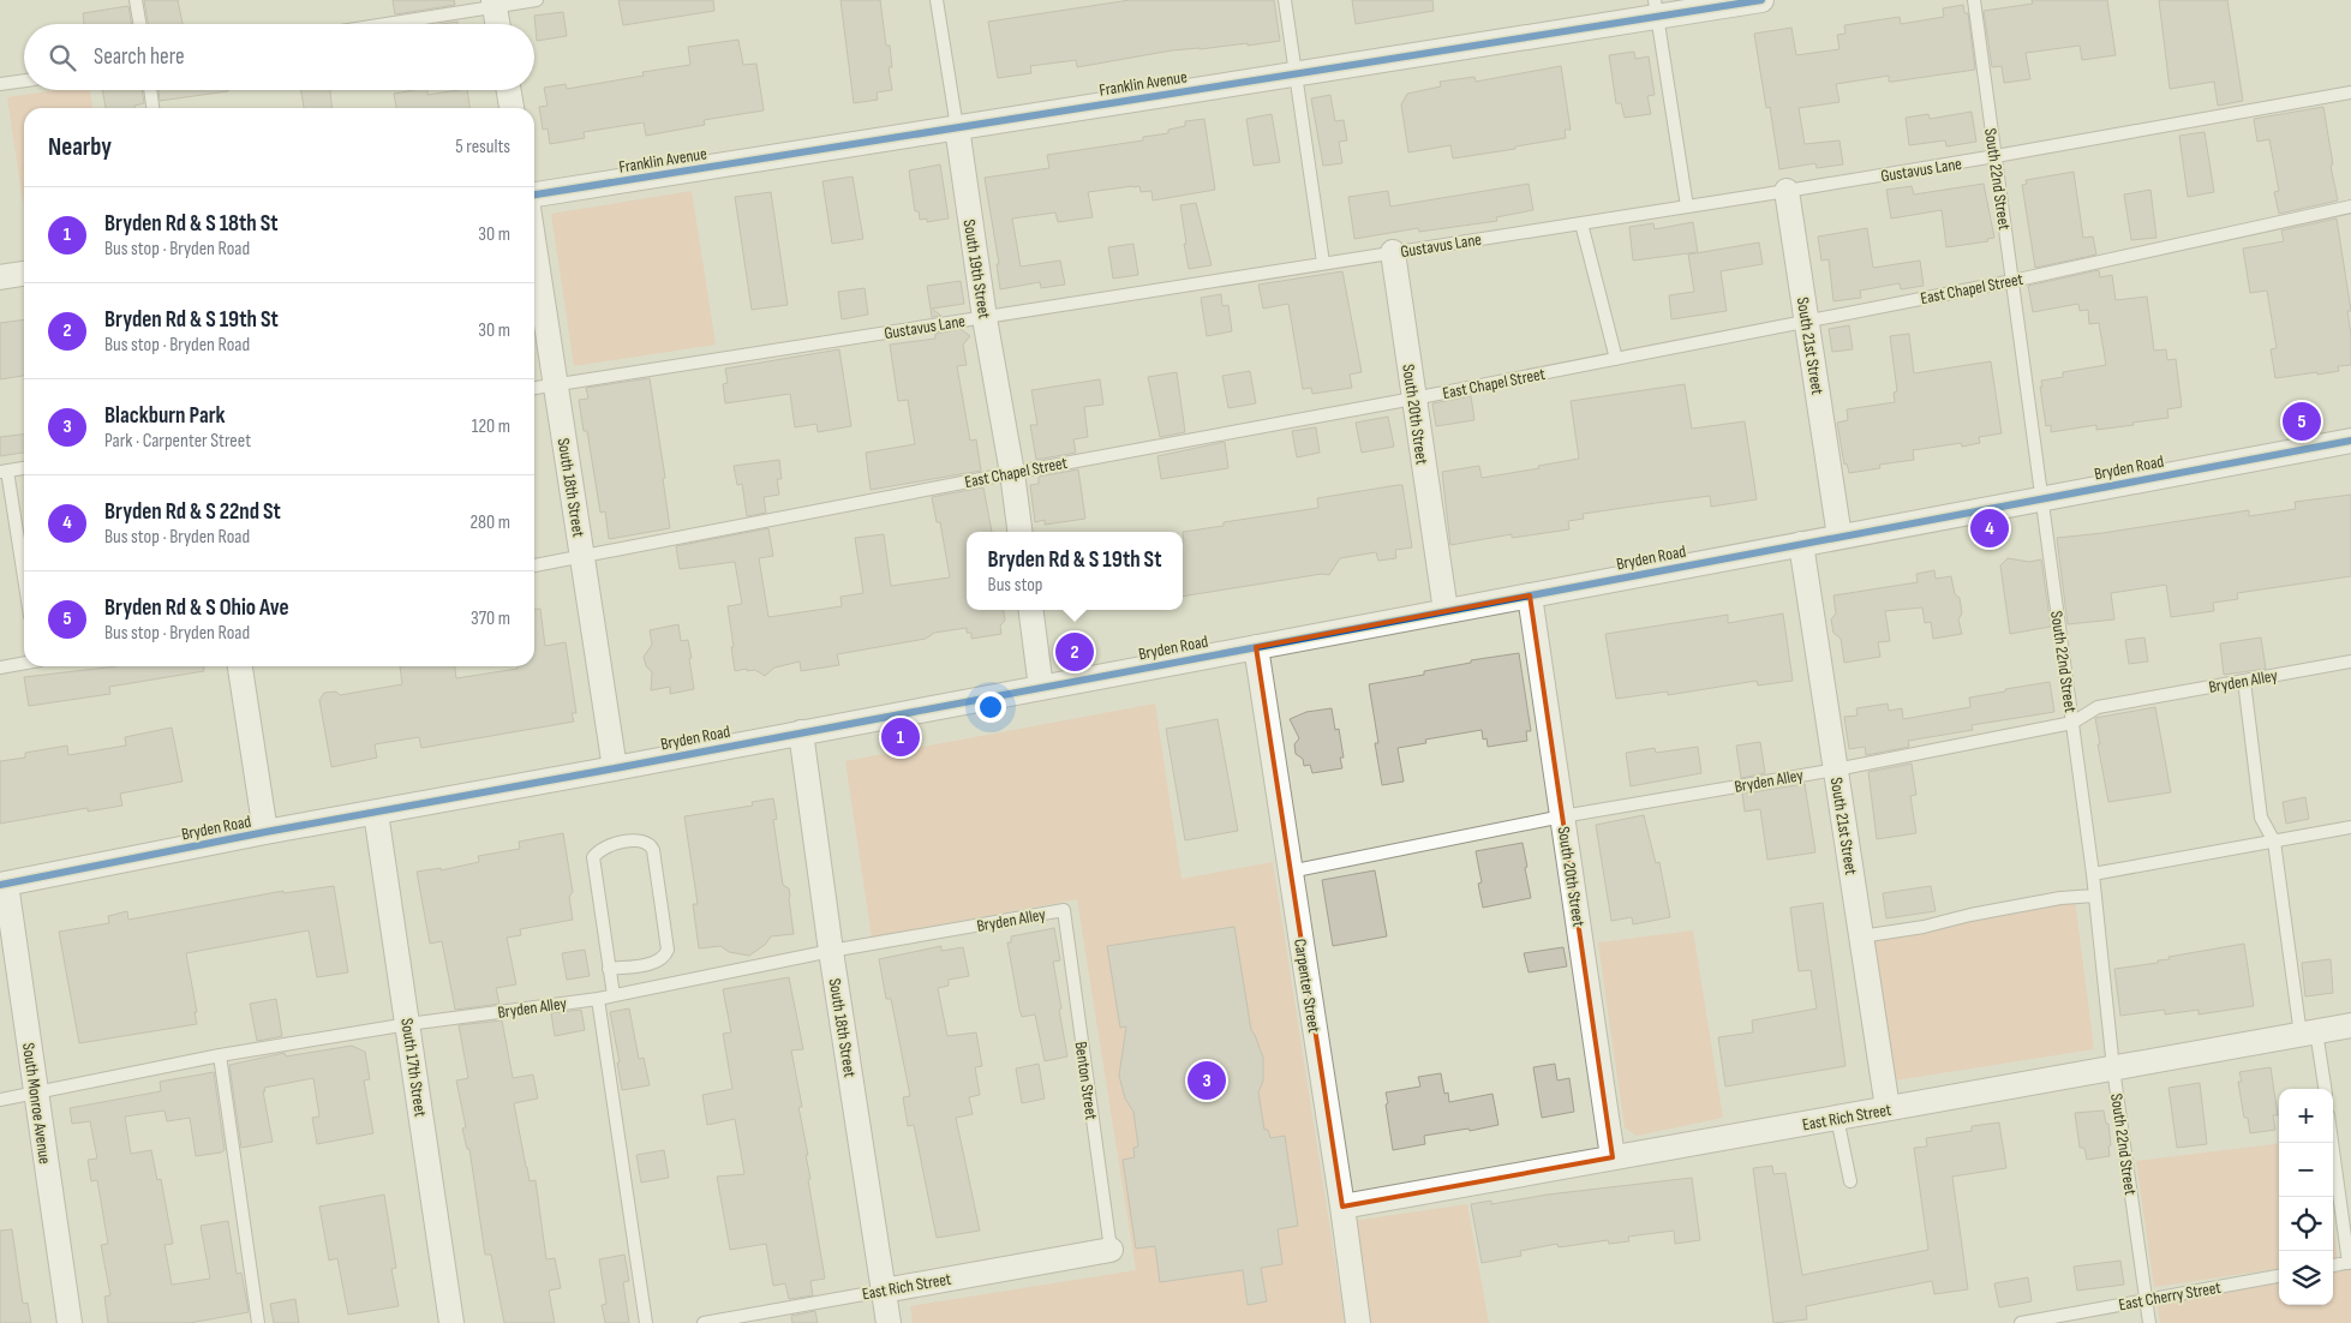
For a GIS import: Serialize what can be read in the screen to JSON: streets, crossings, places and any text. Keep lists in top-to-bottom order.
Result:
{
  "streets": {
    "street": [
      "Franklin Avenue",
      "South 19th Street",
      "South 21st Street",
      "South 20th Street",
      "Bryden Road",
      "South 18th Street",
      "Carpenter Street",
      "South 17th Street",
      "South Monroe Avenue",
      "East Rich Street"
    ],
    "lane": [
      "Gustavus Lane",
      "South 22nd Street",
      "East Chapel Street",
      "Bryden Alley",
      "Benton Street",
      "East Cherry Street"
    ]
  },
  "crossings": [
    ["Franklin Avenue", "South 19th Street"],
    ["Gustavus Lane", "South 22nd Street"],
    ["Gustavus Lane", "South 19th Street"],
    ["Gustavus Lane", "South 21st Street"],
    ["Gustavus Lane", "South 20th Street"],
    ["Gustavus Lane", "South 18th Street"],
    ["South 22nd Street", "East Chapel Street"],
    ["South 22nd Street", "Bryden Road"],
    ["South 22nd Street", "Bryden Alley"],
    ["South 22nd Street", "East Rich Street"],
    ["South 22nd Street", "East Cherry Street"],
    ["South 19th Street", "East Chapel Street"],
    ["East Chapel Street", "South 21st Street"],
    ["East Chapel Street", "South 20th Street"],
    ["East Chapel Street", "South 18th Street"],
    ["South 21st Street", "Bryden Road"],
    ["South 21st Street", "Bryden Alley"],
    ["South 21st Street", "East Rich Street"],
    ["South 20th Street", "Bryden Road"],
    ["South 20th Street", "Bryden Alley"],
    ["South 20th Street", "East Rich Street"],
    ["Bryden Road", "South 18th Street"],
    ["Bryden Road", "Carpenter Street"],
    ["Bryden Road", "South 17th Street"],
    ["Bryden Road", "South Monroe Avenue"],
    ["South 18th Street", "Bryden Alley"],
    ["South 18th Street", "East Rich Street"],
    ["Bryden Alley", "Carpenter Street"],
    ["Bryden Alley", "South 17th Street"],
    ["Bryden Alley", "Benton Street"],
    ["Bryden Alley", "South Monroe Avenue"],
    ["Carpenter Street", "East Rich Street"],
    ["Benton Street", "East Rich Street"]
  ],
  "page": {
    "search": "Search here",
    "heading": ["Nearby", "5 results"],
    "list": [
      {
        "mark": "1",
        "name": "Bryden Rd & S 18th St",
        "note": "Bus stop · Bryden Road",
        "value": "30 m"
      },
      {
        "mark": "2",
        "name": "Bryden Rd & S 19th St",
        "note": "Bus stop · Bryden Road",
        "value": "30 m"
      },
      {
        "mark": "3",
        "name": "Blackburn Park",
        "note": "Park · Carpenter Street",
        "value": "120 m"
      },
      {
        "mark": "4",
        "name": "Bryden Rd & S 22nd St",
        "note": "Bus stop · Bryden Road",
        "value": "280 m"
      },
      {
        "mark": "5",
        "name": "Bryden Rd & S Ohio Ave",
        "note": "Bus stop · Bryden Road",
        "value": "370 m"
      }
    ],
    "pins": [
      "5",
      "4",
      "2",
      "1",
      "3"
    ],
    "popup": ["Bryden Rd & S 19th St", "Bus stop"],
    "map_buttons": ["+", "−"]
  }
}
